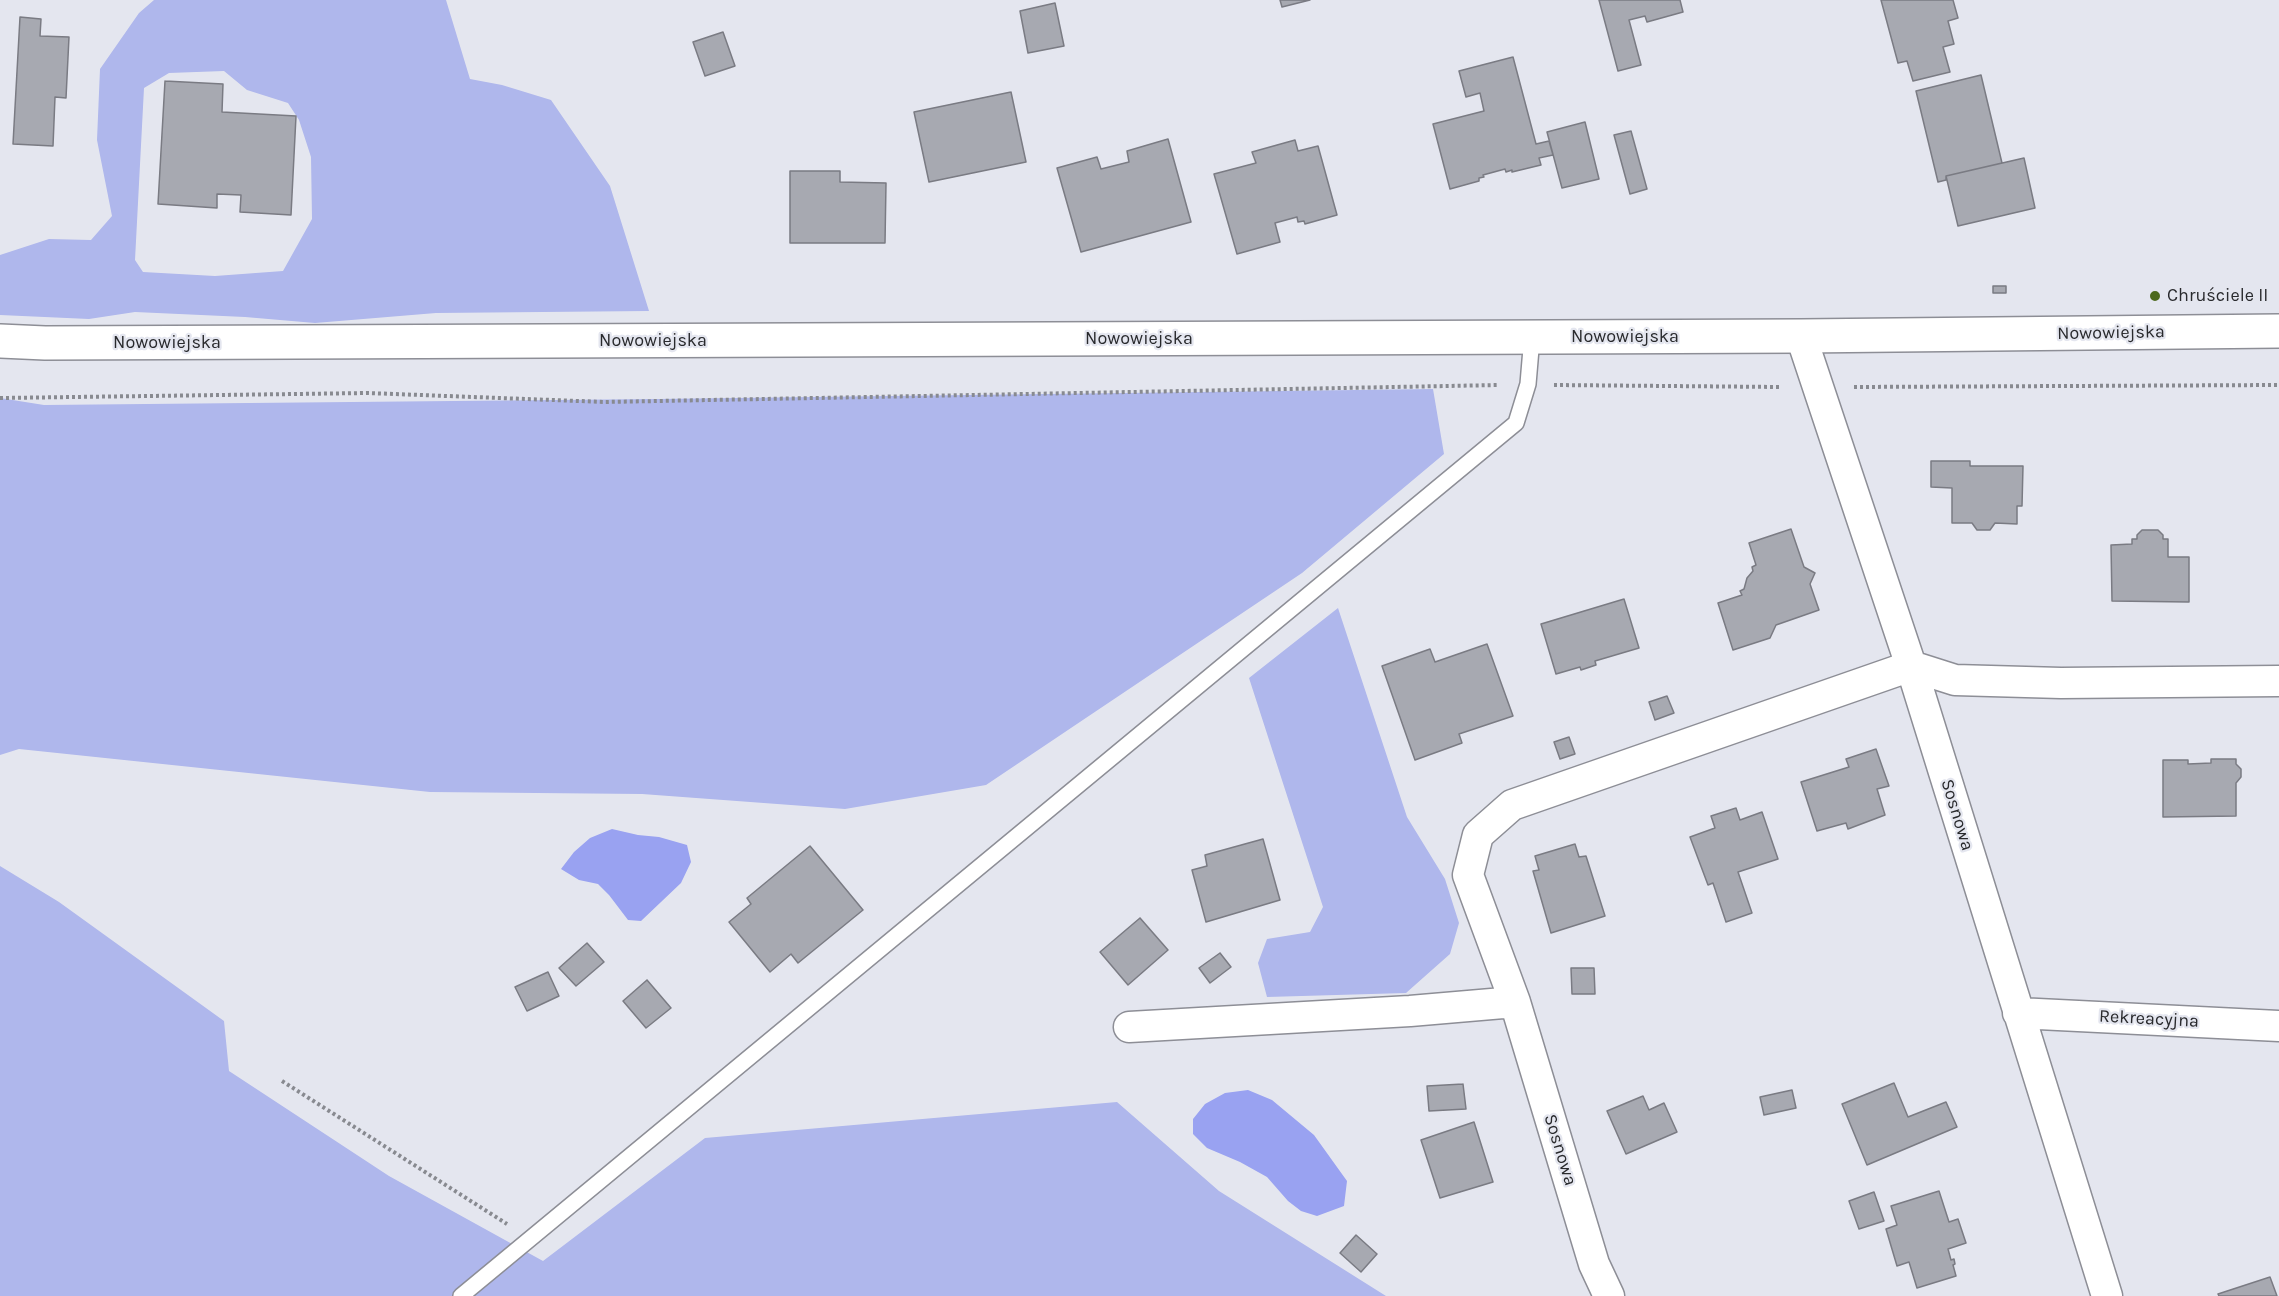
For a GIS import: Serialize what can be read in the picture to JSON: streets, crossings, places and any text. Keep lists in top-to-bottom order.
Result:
{
  "streets": {
    "street": ["Nowowiejska", "Sosnowa", "Rekreacyjna"]
  },
  "crossings": [
    ["Nowowiejska", "Sosnowa"],
    ["Sosnowa", "Rekreacyjna"]
  ],
  "places": ["Chruściele II"]
}
